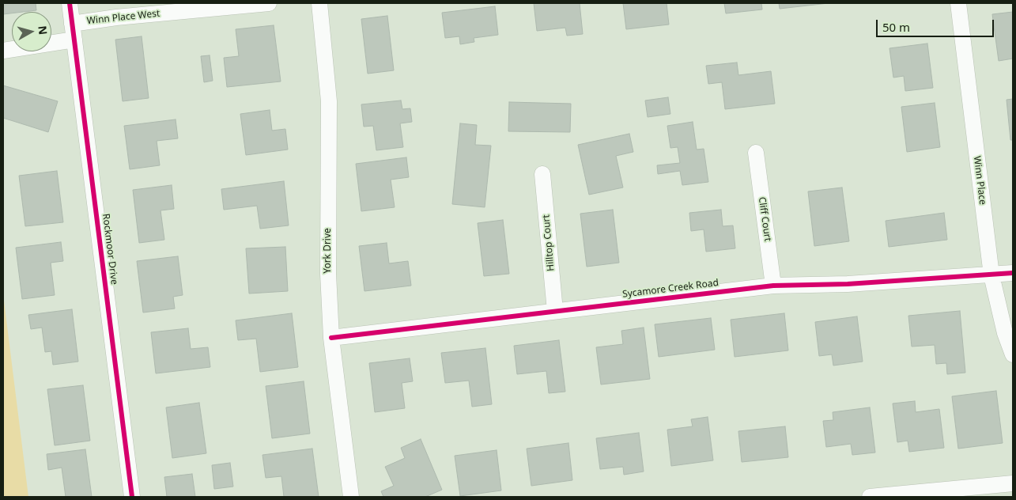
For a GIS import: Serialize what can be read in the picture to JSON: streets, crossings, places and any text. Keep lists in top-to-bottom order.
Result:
{
  "streets": {
    "street": [
      "Winn Place West",
      "Winn Place",
      "Cliff Court",
      "Hilltop Court",
      "Rockmoor Drive",
      "York Drive",
      "Sycamore Creek Road"
    ]
  },
  "crossings": [
    ["Winn Place West", "Rockmoor Drive"],
    ["Winn Place", "Sycamore Creek Road"],
    ["Cliff Court", "Sycamore Creek Road"],
    ["Hilltop Court", "Sycamore Creek Road"],
    ["York Drive", "Sycamore Creek Road"]
  ],
  "scale_bar": "50 m",
  "north": "right"
}
